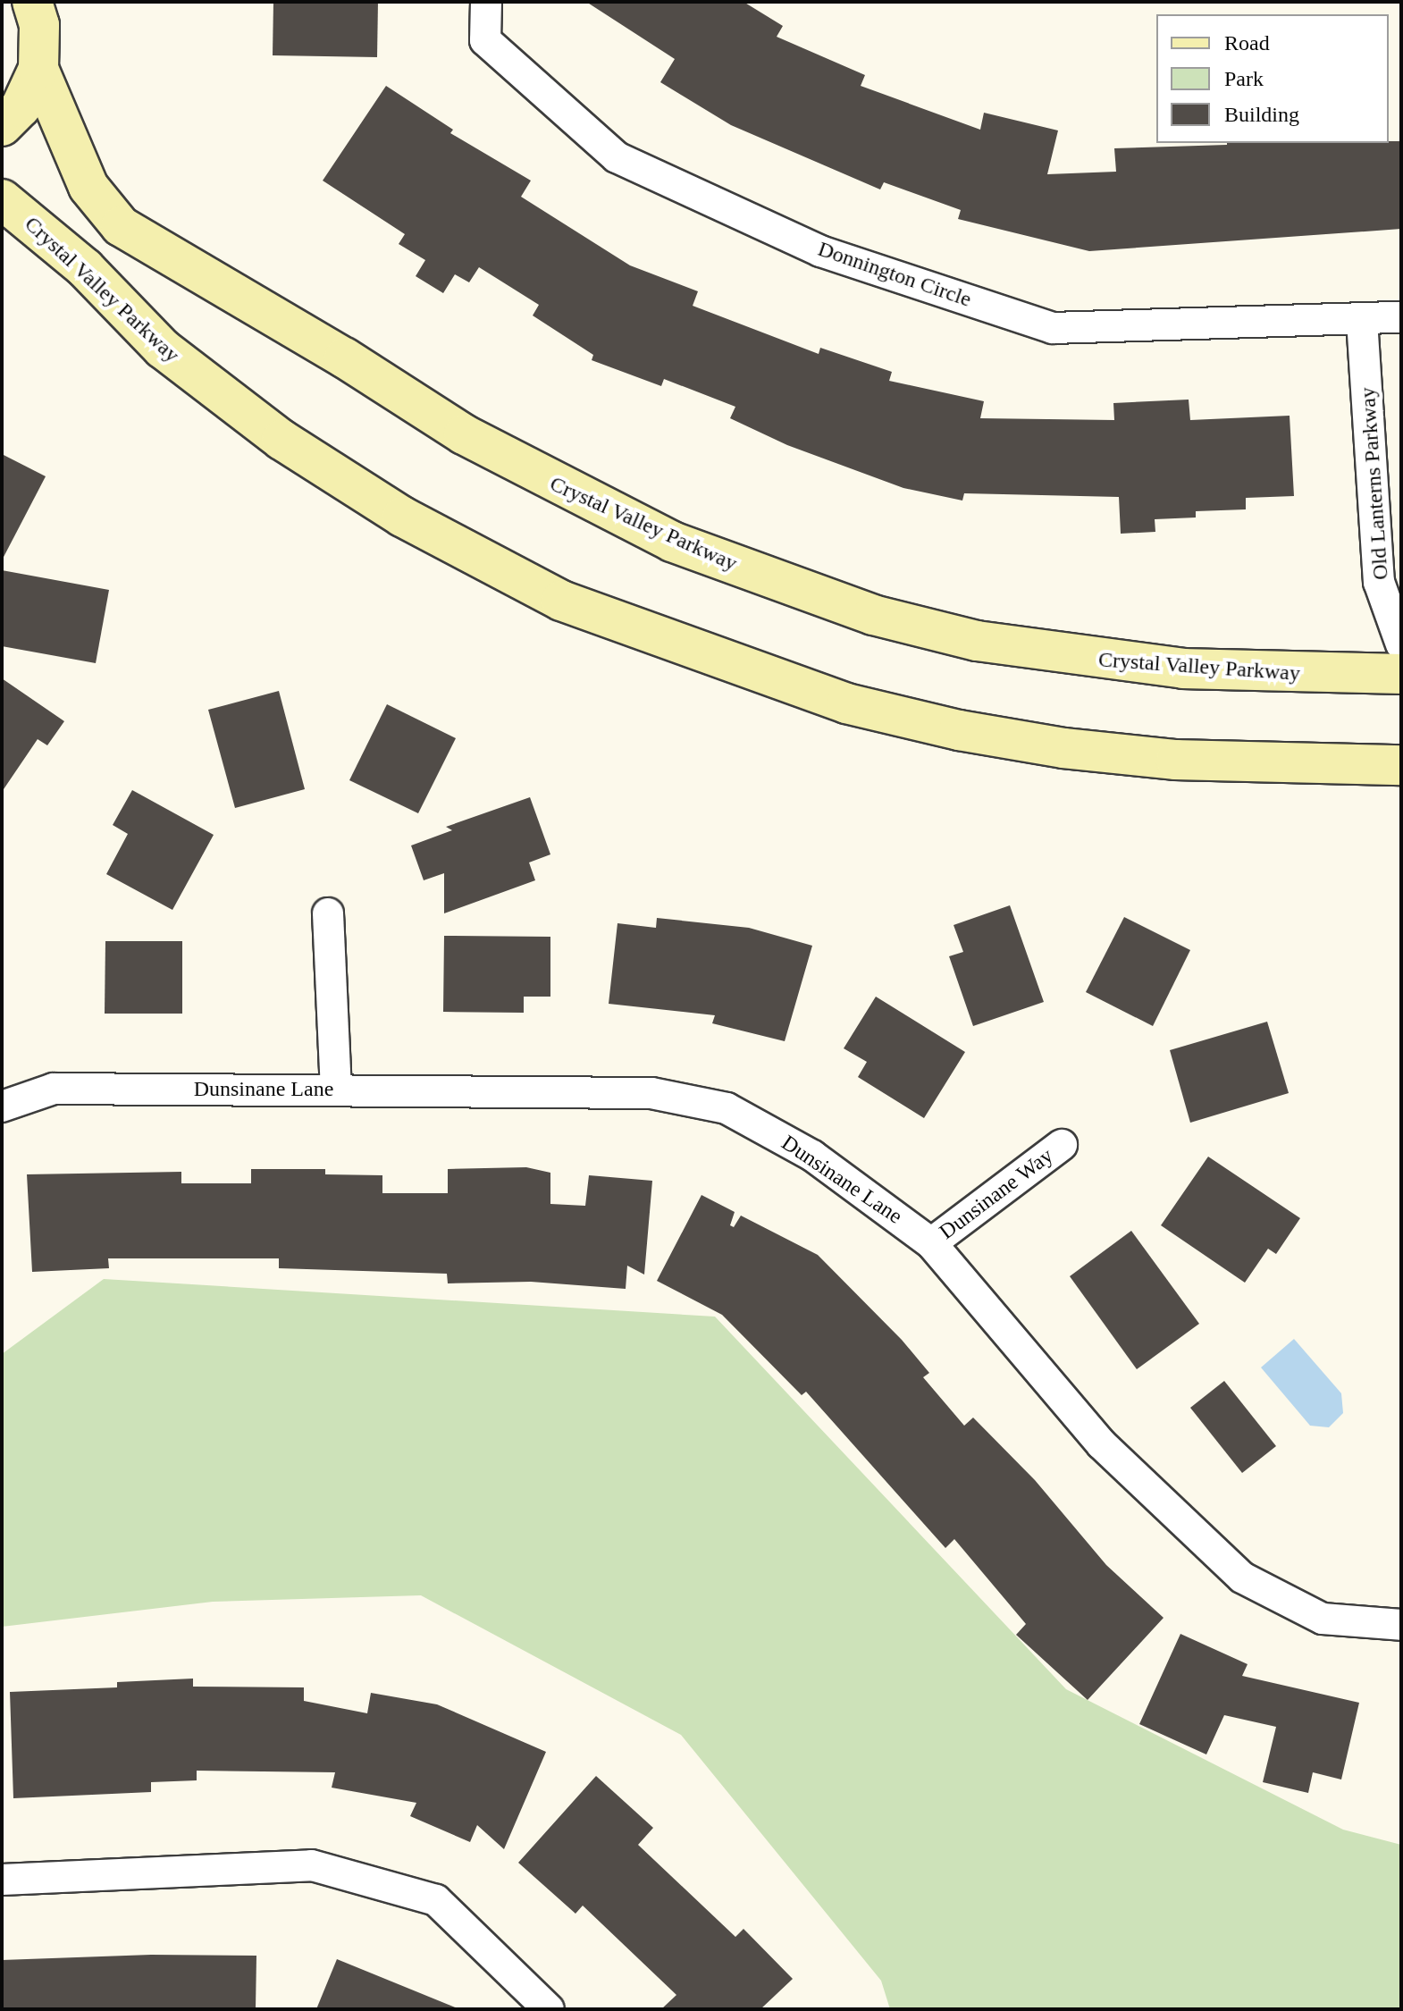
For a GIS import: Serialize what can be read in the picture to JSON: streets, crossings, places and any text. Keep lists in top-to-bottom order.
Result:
{
  "streets": {
    "main road": ["Crystal Valley Parkway"],
    "street": [
      "Donnington Circle",
      "Old Lanterns Parkway",
      "Dunsinane Lane",
      "Dunsinane Way"
    ]
  },
  "crossings": [
    ["Donnington Circle", "Old Lanterns Parkway"],
    ["Dunsinane Lane", "Dunsinane Way"]
  ],
  "legend": ["Road", "Park", "Building"]
}
